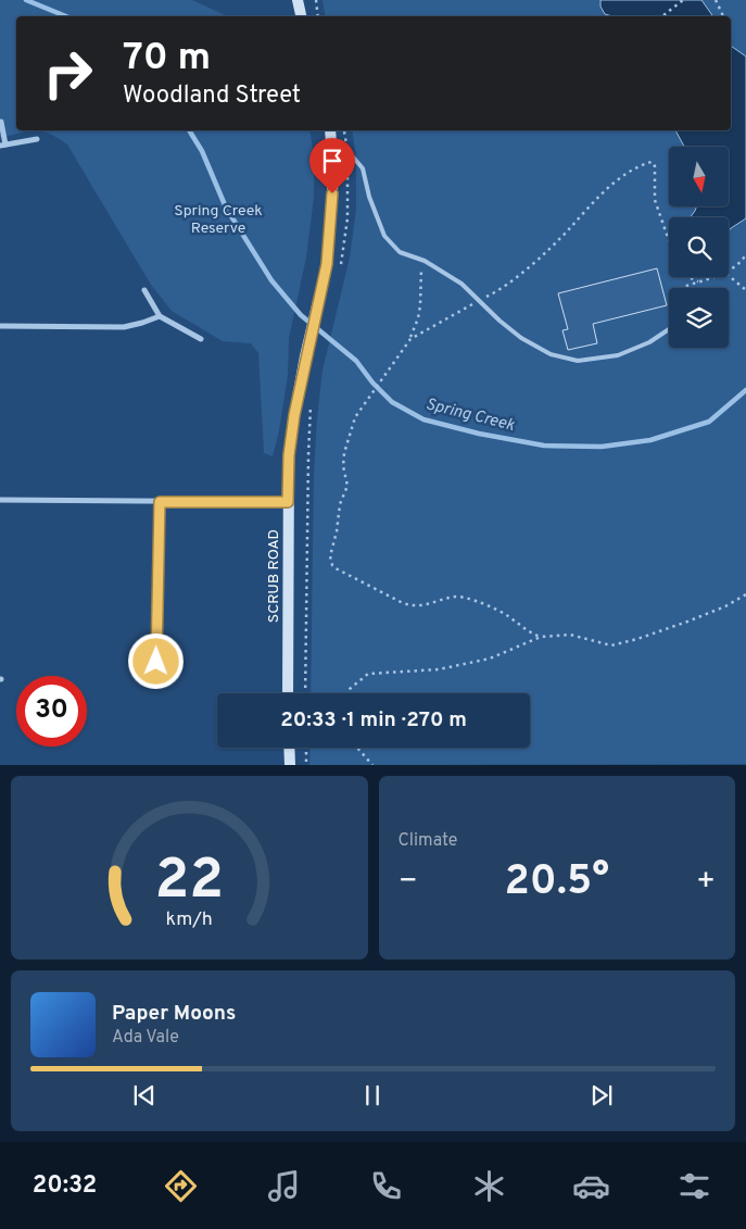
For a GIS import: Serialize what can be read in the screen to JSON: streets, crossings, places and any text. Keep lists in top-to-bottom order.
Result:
{
  "streets": {
    "main road": ["SCRUB ROAD"]
  },
  "water": ["Spring Creek"],
  "parks": ["Spring Creek Reserve"],
  "north": "bottom",
  "page": {
    "turn": ["70 m", "Woodland Street"],
    "limit": "30",
    "trip": "20:33 · 1 min · 270 m",
    "tile": "Climate",
    "heat": ["−", "20.5°", "+"],
    "song": ["Paper Moons", "Ada Vale"],
    "tabs": "20:32",
    "gauge": ["22", "km/h"]
  }
}
